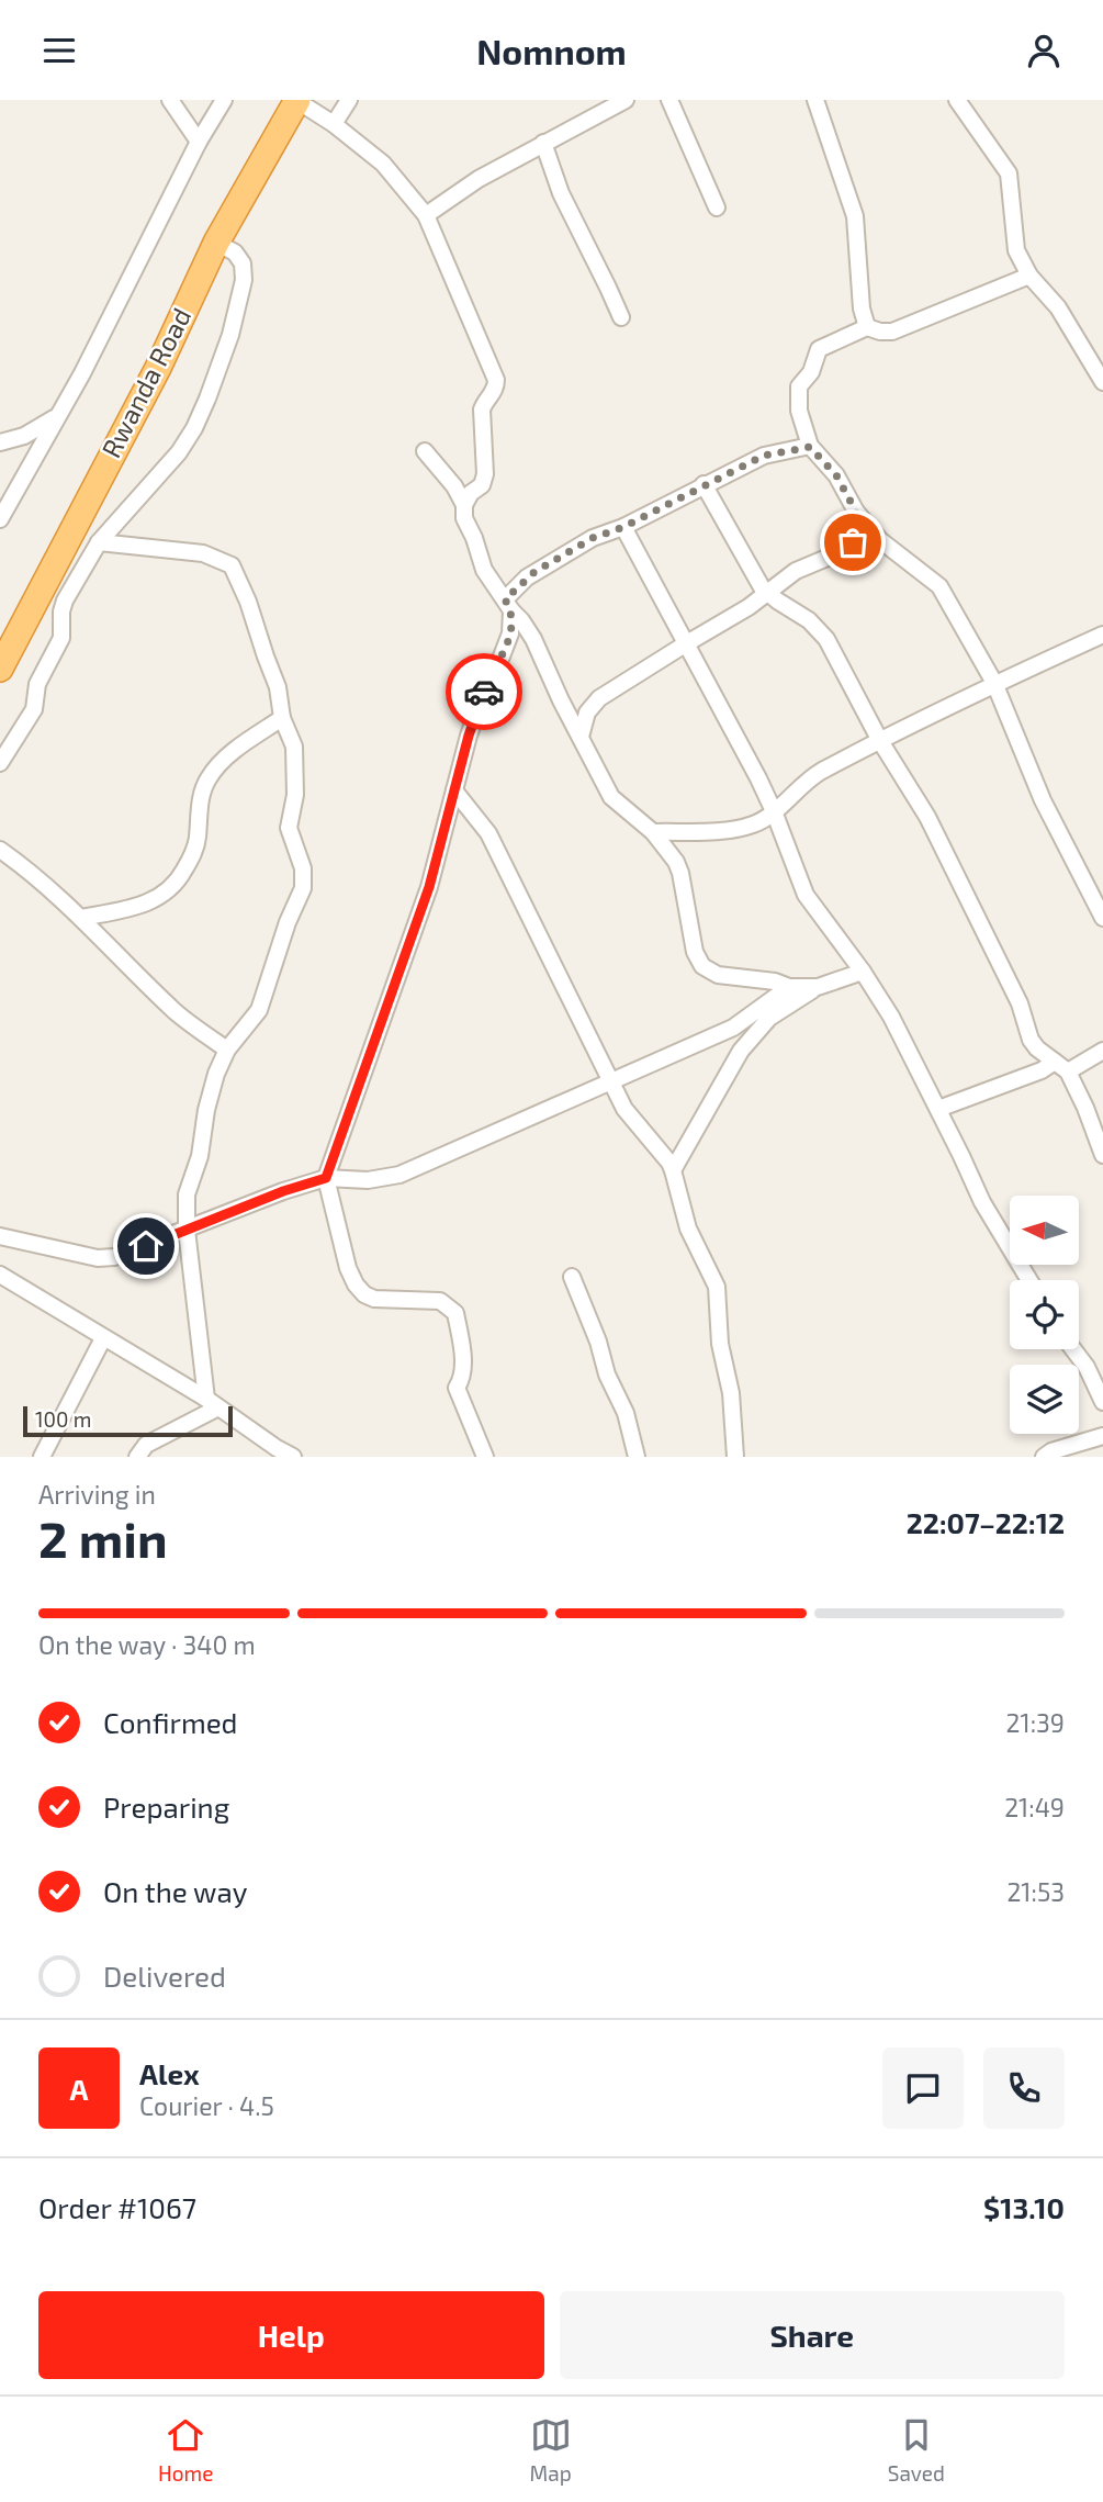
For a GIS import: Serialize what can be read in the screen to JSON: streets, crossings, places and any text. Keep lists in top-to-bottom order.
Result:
{
  "streets": {
    "highway": ["Rwanda Road"]
  },
  "scale_bar": "100 m",
  "north": "left",
  "page": {
    "header": "Nomnom",
    "scale": "100 m",
    "heading": ["2 min", "Arriving in", "22:07–22:12"],
    "panel": [
      "Alex",
      "Courier · 4.5",
      "Order #1067",
      "$13.10"
    ],
    "bar": "On the way · 340 m",
    "list": [
      ["Confirmed", "21:39"],
      ["Preparing", "21:49"],
      ["On the way", "21:53"],
      "Delivered"
    ],
    "round": "A",
    "buttons": ["Help", "Share"],
    "tabs": ["Home", "Map", "Saved"]
  }
}
